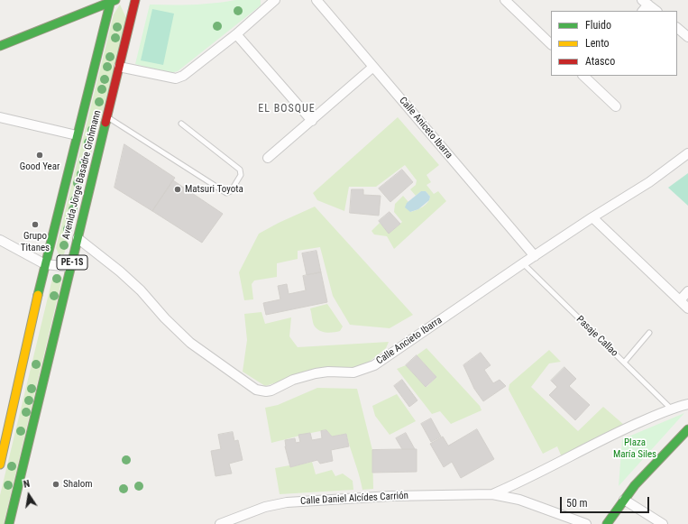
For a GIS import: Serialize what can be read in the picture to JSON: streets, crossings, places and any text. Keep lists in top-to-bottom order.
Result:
{
  "streets": {
    "main road": ["Avenida Jorge Basadre Grohmann", "PE-1S"],
    "street": ["Calle Aniceto Ibarra", "Calle Ancieto Ibarra", "Calle Daniel Alcídes Carrión"],
    "lane": ["Pasaje Callao"]
  },
  "crossings": [
    ["Calle Aniceto Ibarra", "Calle Ancieto Ibarra"],
    ["Avenida Jorge Basadre Grohmann", "Calle Ancieto Ibarra"],
    ["Pasaje Callao", "Calle Ancieto Ibarra"],
    ["Pasaje Callao", "Calle Daniel Alcídes Carrión"]
  ],
  "districts": ["EL BOSQUE"],
  "parks": ["Plaza María Siles"],
  "places": [
    "Good Year",
    "Matsuri Toyota",
    "Grupo Titanes",
    "Shalom"
  ],
  "legend": ["Fluido", "Lento", "Atasco"],
  "scale_bar": "50 m",
  "north": "top"
}
